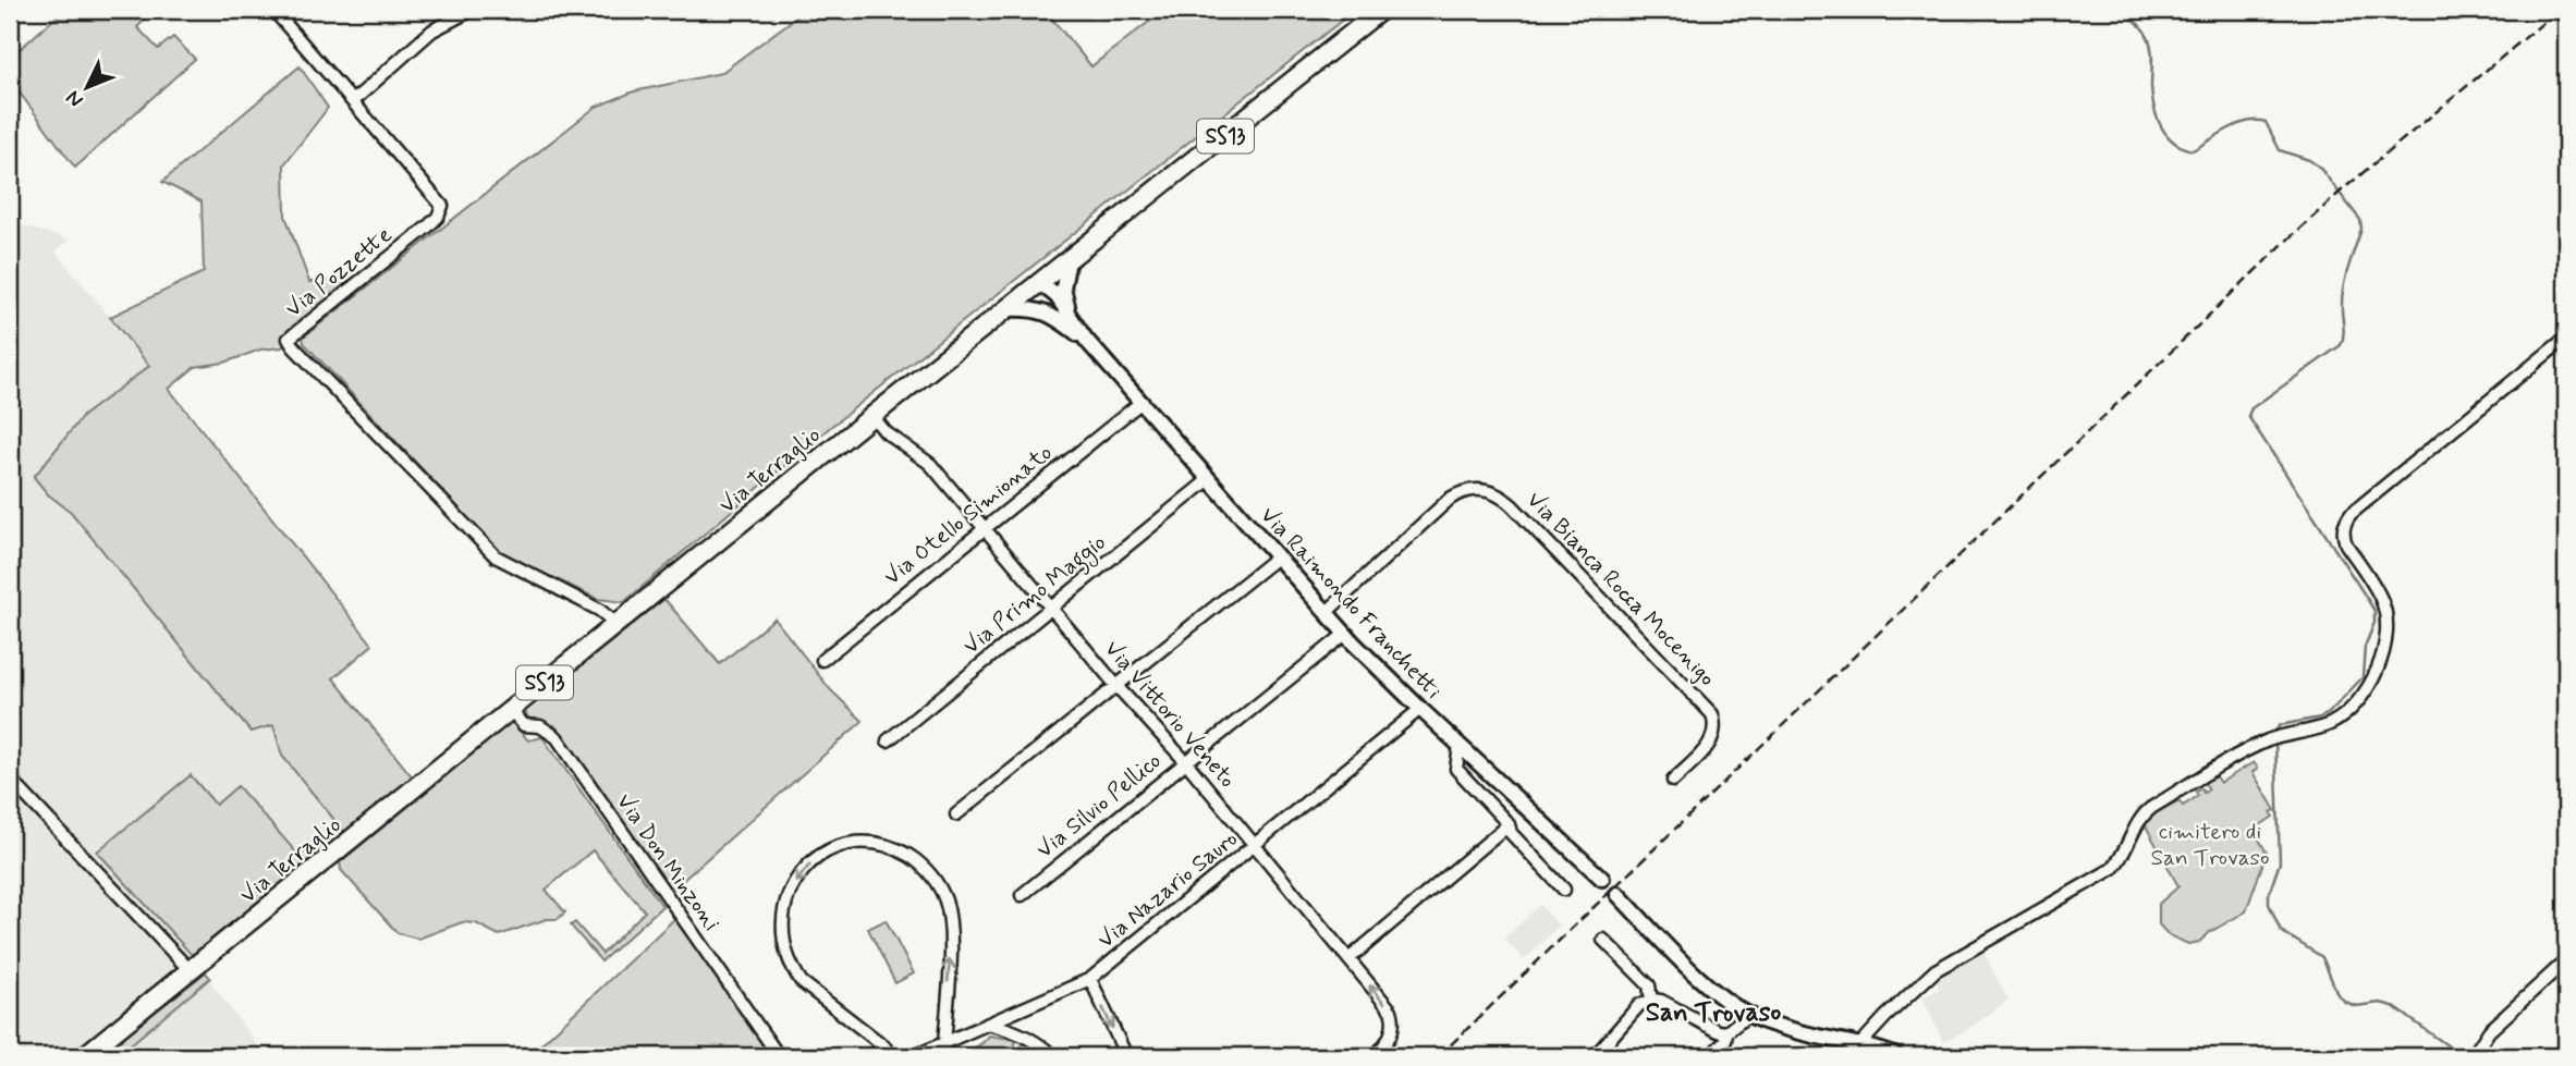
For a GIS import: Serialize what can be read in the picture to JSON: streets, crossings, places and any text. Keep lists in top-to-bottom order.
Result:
{
  "streets": {
    "main road": ["SS13", "Via Terraglio"],
    "street": [
      "Via Pozzette",
      "Via Otello Simionato",
      "Via Bianca Rocca Mocenigo",
      "Via Primo Maggio",
      "Via Raimondo Franchetti",
      "Via Vittorio Veneto",
      "Via Silvio Pellico",
      "Via Don Minzoni",
      "Via Nazario Sauro"
    ]
  },
  "crossings": [
    ["Via Pozzette", "Via Terraglio"],
    ["Via Terraglio", "Via Raimondo Franchetti"],
    ["Via Terraglio", "Via Vittorio Veneto"],
    ["Via Terraglio", "Via Don Minzoni"],
    ["Via Otello Simionato", "Via Raimondo Franchetti"],
    ["Via Otello Simionato", "Via Vittorio Veneto"],
    ["Via Bianca Rocca Mocenigo", "Via Raimondo Franchetti"],
    ["Via Primo Maggio", "Via Raimondo Franchetti"],
    ["Via Primo Maggio", "Via Vittorio Veneto"],
    ["Via Raimondo Franchetti", "Via Silvio Pellico"],
    ["Via Raimondo Franchetti", "Via Nazario Sauro"],
    ["Via Vittorio Veneto", "Via Silvio Pellico"],
    ["Via Vittorio Veneto", "Via Nazario Sauro"]
  ],
  "districts": ["San Trovaso"],
  "parks": ["cimitero di San Trovaso"],
  "north": "bottom left"
}
